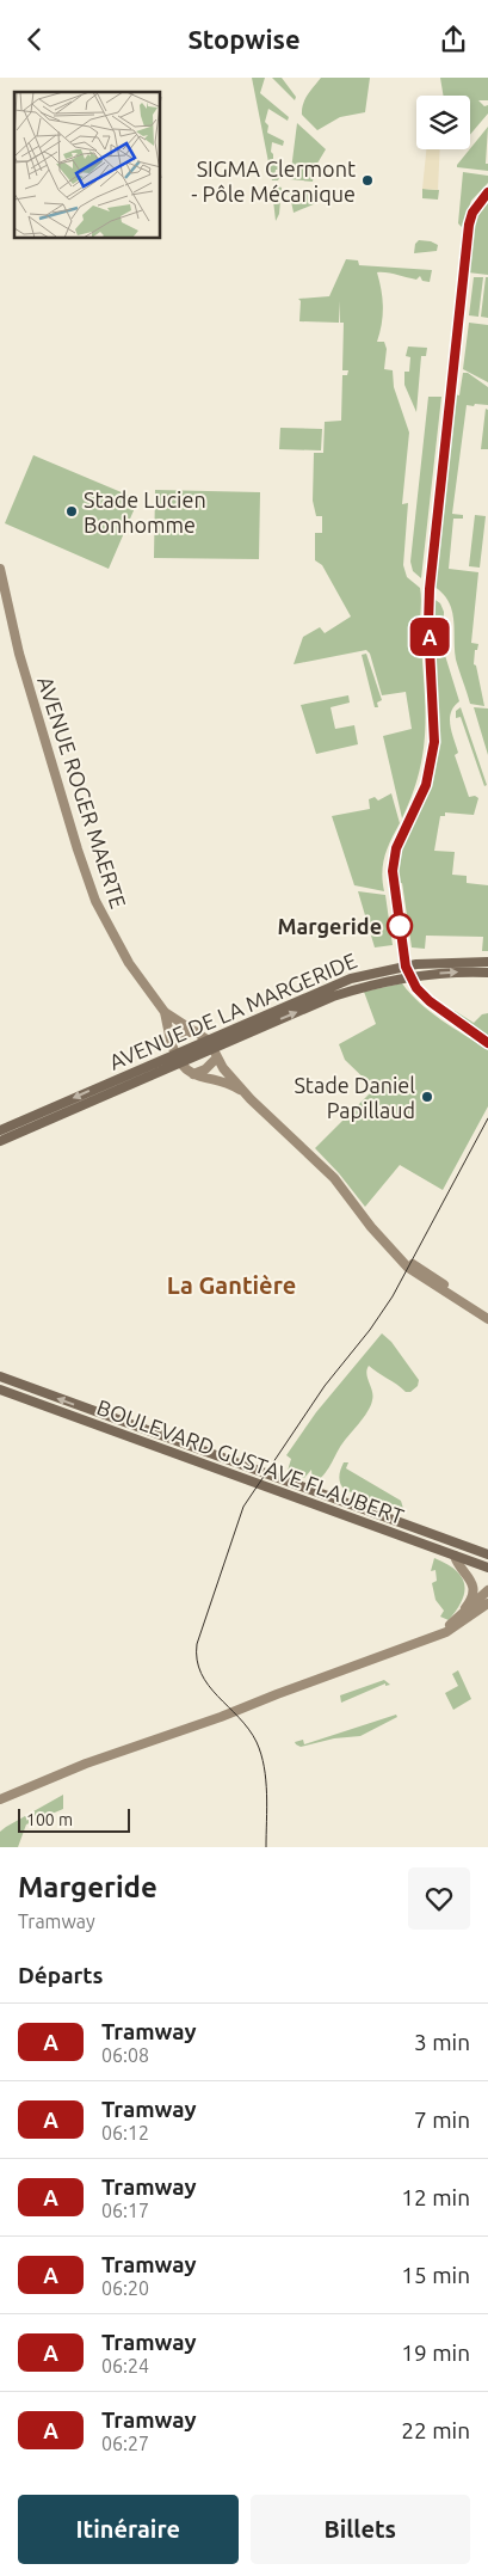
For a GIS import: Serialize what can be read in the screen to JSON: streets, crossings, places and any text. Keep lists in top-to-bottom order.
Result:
{
  "streets": {
    "main road": ["AVENUE ROGER MAERTE", "AVENUE DE LA MARGERIDE", "BOULEVARD GUSTAVE FLAUBERT"]
  },
  "crossings": [
    ["AVENUE ROGER MAERTE", "AVENUE DE LA MARGERIDE"]
  ],
  "districts": ["La Gantière"],
  "places": [
    "SIGMA Clermont - Pôle Mécanique",
    "Stade Lucien Bonhomme",
    "Margeride",
    "Stade Daniel Papillaud"
  ],
  "lines": ["tram line A"],
  "scale_bar": "100 m",
  "page": {
    "header": "Stopwise",
    "on_map": "A",
    "scale": "100 m",
    "heading": [
      ["Margeride", "Tramway"],
      "Départs"
    ],
    "list": [
      {
        "mark": "A",
        "name": "Tramway",
        "note": "06:08",
        "value": "3 min"
      },
      {
        "mark": "A",
        "name": "Tramway",
        "note": "06:12",
        "value": "7 min"
      },
      {
        "mark": "A",
        "name": "Tramway",
        "note": "06:17",
        "value": "12 min"
      },
      {
        "mark": "A",
        "name": "Tramway",
        "note": "06:20",
        "value": "15 min"
      },
      {
        "mark": "A",
        "name": "Tramway",
        "note": "06:24",
        "value": "19 min"
      },
      {
        "mark": "A",
        "name": "Tramway",
        "note": "06:27",
        "value": "22 min"
      }
    ],
    "buttons": ["Itinéraire", "Billets"]
  }
}
